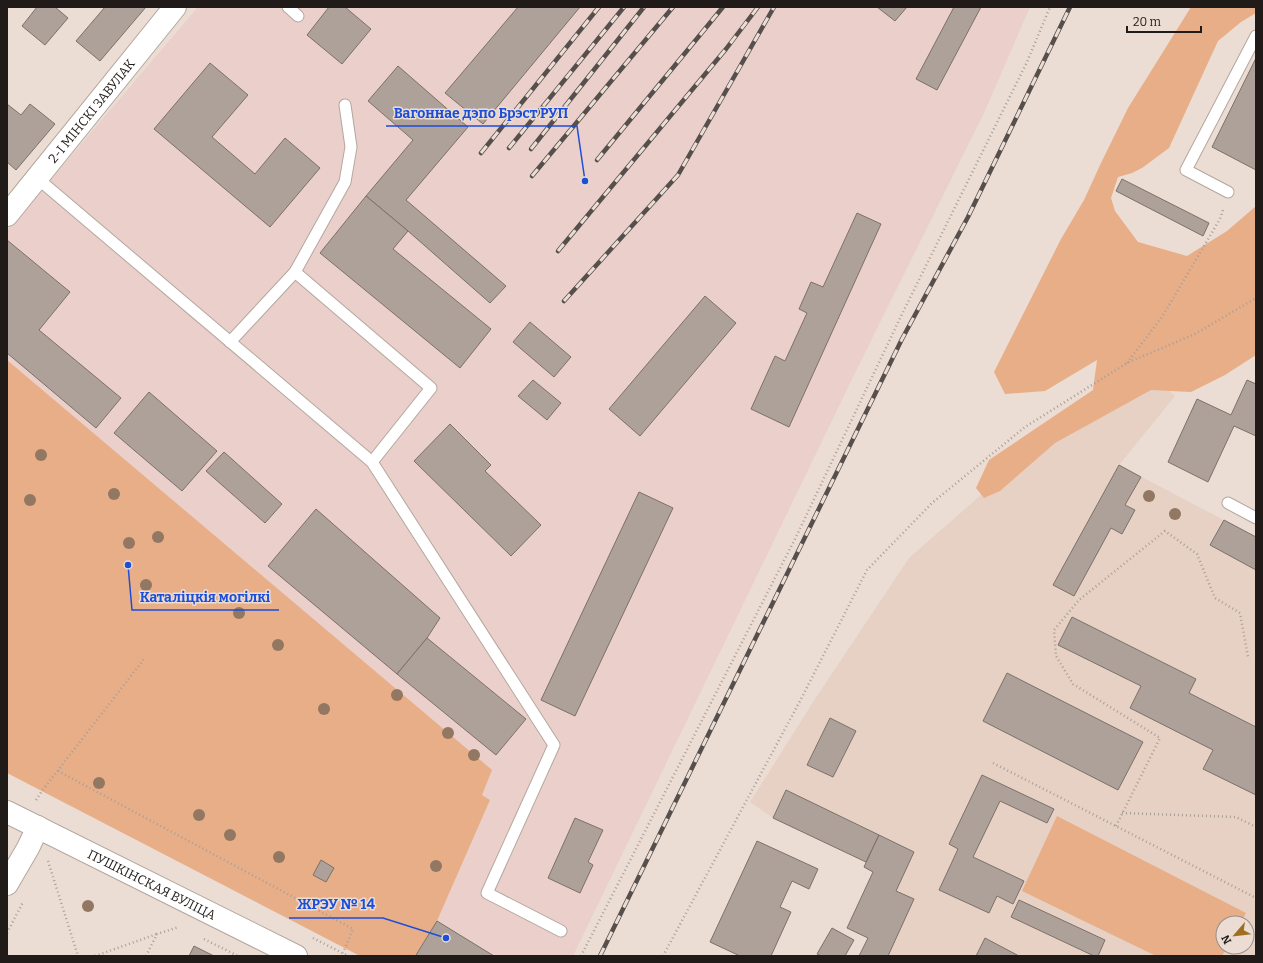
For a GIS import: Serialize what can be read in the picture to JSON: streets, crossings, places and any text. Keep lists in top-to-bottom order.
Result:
{
  "streets": {
    "street": ["2-І МІНСКІ ЗАВУЛАК", "ПУШКІНСКАЯ ВУЛІЦА"]
  },
  "places": ["Вагоннае дэпо Брэст РУП", "Каталіцкія могілкі", "ЖРЭУ № 14"],
  "scale_bar": "20 m",
  "north": "bottom left"
}
